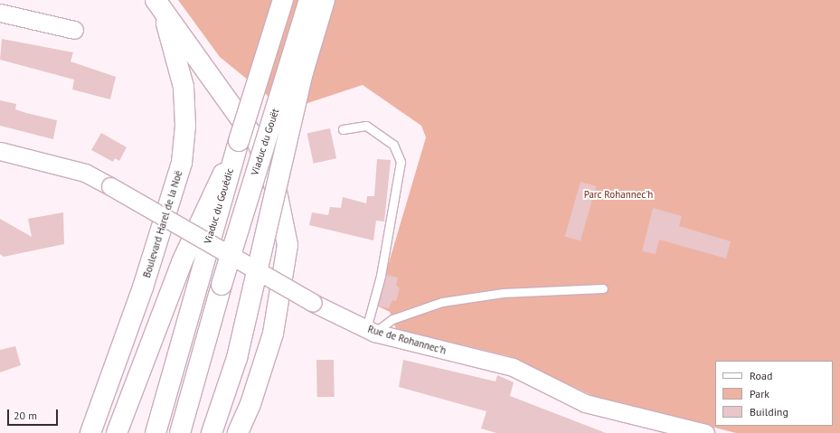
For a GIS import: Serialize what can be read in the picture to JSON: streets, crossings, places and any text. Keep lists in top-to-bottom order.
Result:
{
  "streets": {
    "main road": ["Viaduc du Gouët", "Viaduc du Gouédic", "Boulevard Harel de la Noë"],
    "street": ["Rue de Rohannec'h"]
  },
  "parks": ["Parc Rohannec'h"],
  "legend": ["Road", "Park", "Building"],
  "scale_bar": "20 m"
}
